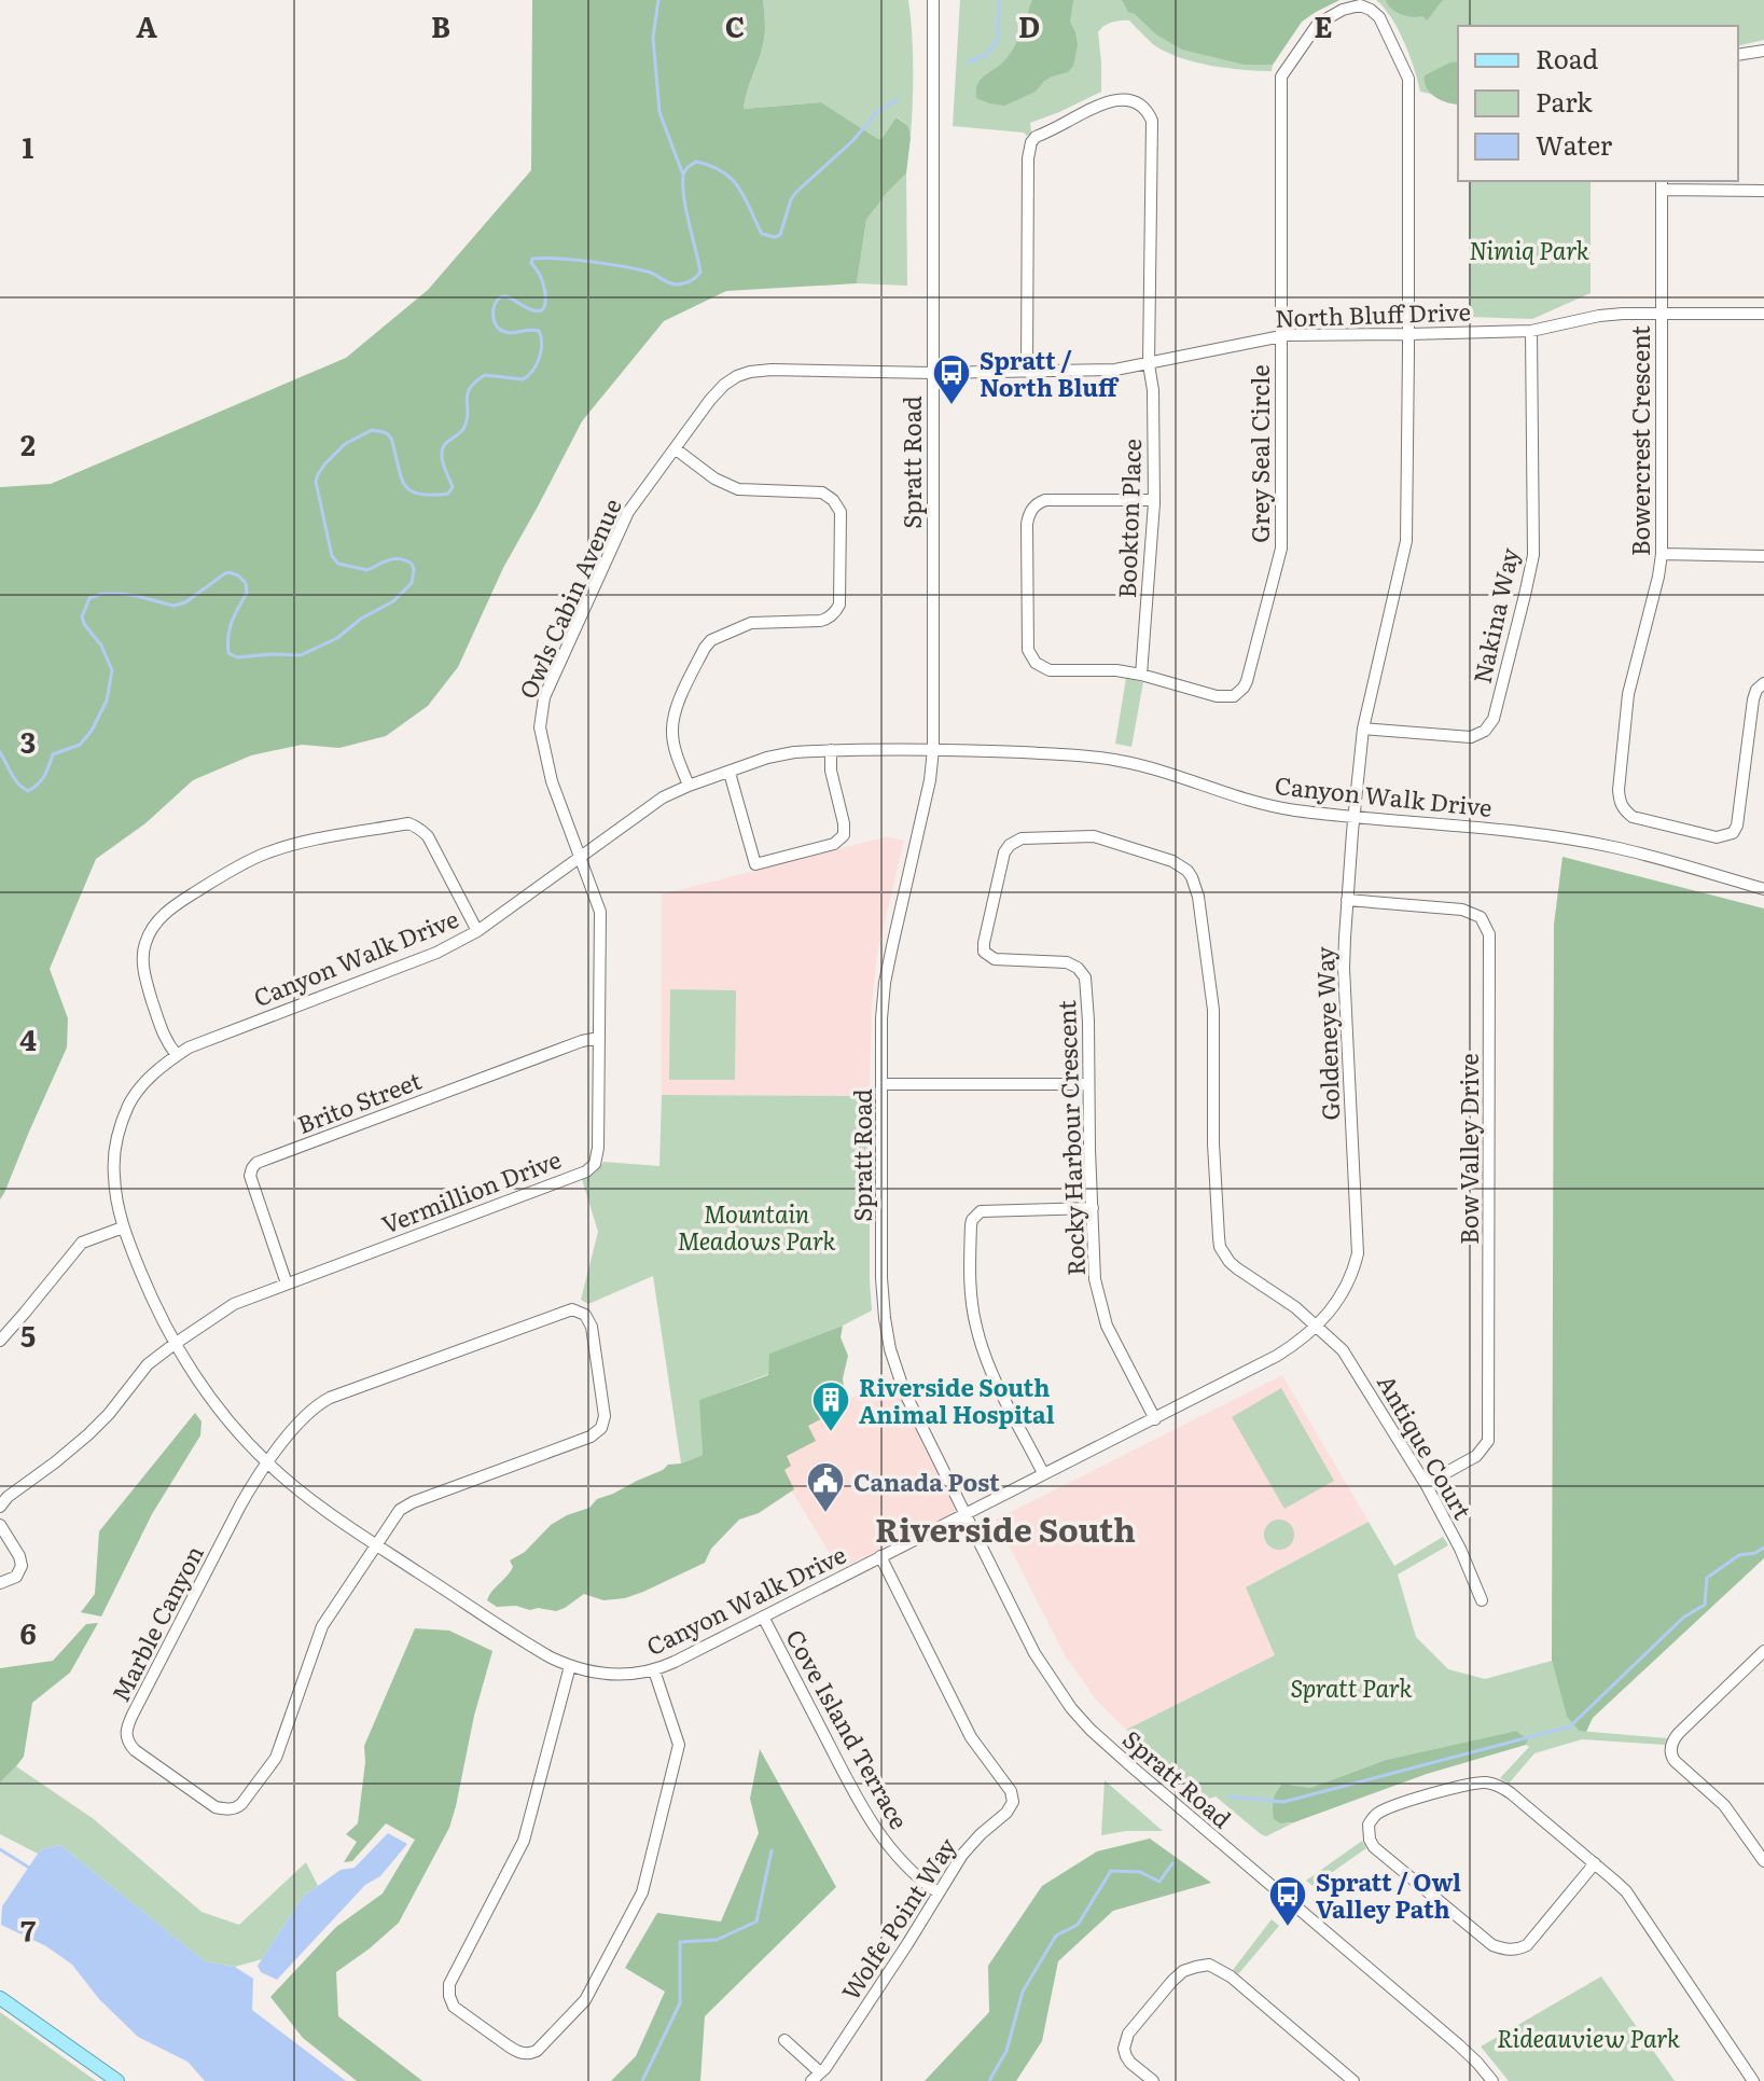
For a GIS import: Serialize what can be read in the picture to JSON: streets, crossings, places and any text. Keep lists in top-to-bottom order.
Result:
{
  "streets": {
    "street": [
      "North Bluff Drive",
      "Bowercrest Crescent",
      "Grey Seal Circle",
      "Spratt Road",
      "Bookton Place",
      "Owls Cabin Avenue",
      "Nakina Way",
      "Canyon Walk Drive",
      "Goldeneye Way",
      "Brito Street",
      "Rocky Harbour Crescent",
      "Bow Valley Drive",
      "Vermillion Drive",
      "Antique Court",
      "Marble Canyon",
      "Cove Island Terrace",
      "Wolfe Point Way"
    ]
  },
  "crossings": [
    ["North Bluff Drive", "Bowercrest Crescent"],
    ["North Bluff Drive", "Grey Seal Circle"],
    ["North Bluff Drive", "Spratt Road"],
    ["North Bluff Drive", "Bookton Place"],
    ["North Bluff Drive", "Owls Cabin Avenue"],
    ["North Bluff Drive", "Nakina Way"],
    ["North Bluff Drive", "Goldeneye Way"],
    ["Grey Seal Circle", "Bookton Place"],
    ["Grey Seal Circle", "Goldeneye Way"],
    ["Spratt Road", "Owls Cabin Avenue"],
    ["Spratt Road", "Canyon Walk Drive"],
    ["Spratt Road", "Goldeneye Way"],
    ["Owls Cabin Avenue", "Canyon Walk Drive"],
    ["Owls Cabin Avenue", "Vermillion Drive"],
    ["Nakina Way", "Goldeneye Way"],
    ["Canyon Walk Drive", "Goldeneye Way"],
    ["Canyon Walk Drive", "Vermillion Drive"],
    ["Canyon Walk Drive", "Marble Canyon"],
    ["Canyon Walk Drive", "Cove Island Terrace"],
    ["Canyon Walk Drive", "Wolfe Point Way"],
    ["Goldeneye Way", "Rocky Harbour Crescent"],
    ["Goldeneye Way", "Bow Valley Drive"],
    ["Goldeneye Way", "Antique Court"],
    ["Brito Street", "Vermillion Drive"],
    ["Rocky Harbour Crescent", "Antique Court"],
    ["Bow Valley Drive", "Antique Court"],
    ["Cove Island Terrace", "Wolfe Point Way"]
  ],
  "districts": ["Riverside South"],
  "parks": [
    "Nimiq Park",
    "Mountain Meadows Park",
    "Spratt Park",
    "Rideauview Park"
  ],
  "places": {
    "bus stop": ["Spratt / North Bluff", "Spratt / Owl Valley Path"],
    "building": ["Riverside South Animal Hospital"],
    "public building": ["Canada Post"]
  },
  "legend": ["Road", "Park", "Water"],
  "grid": {
    "columns": [
      "A",
      "B",
      "C",
      "D",
      "E"
    ],
    "rows": [
      "1",
      "2",
      "3",
      "4",
      "5",
      "6",
      "7"
    ]
  }
}
